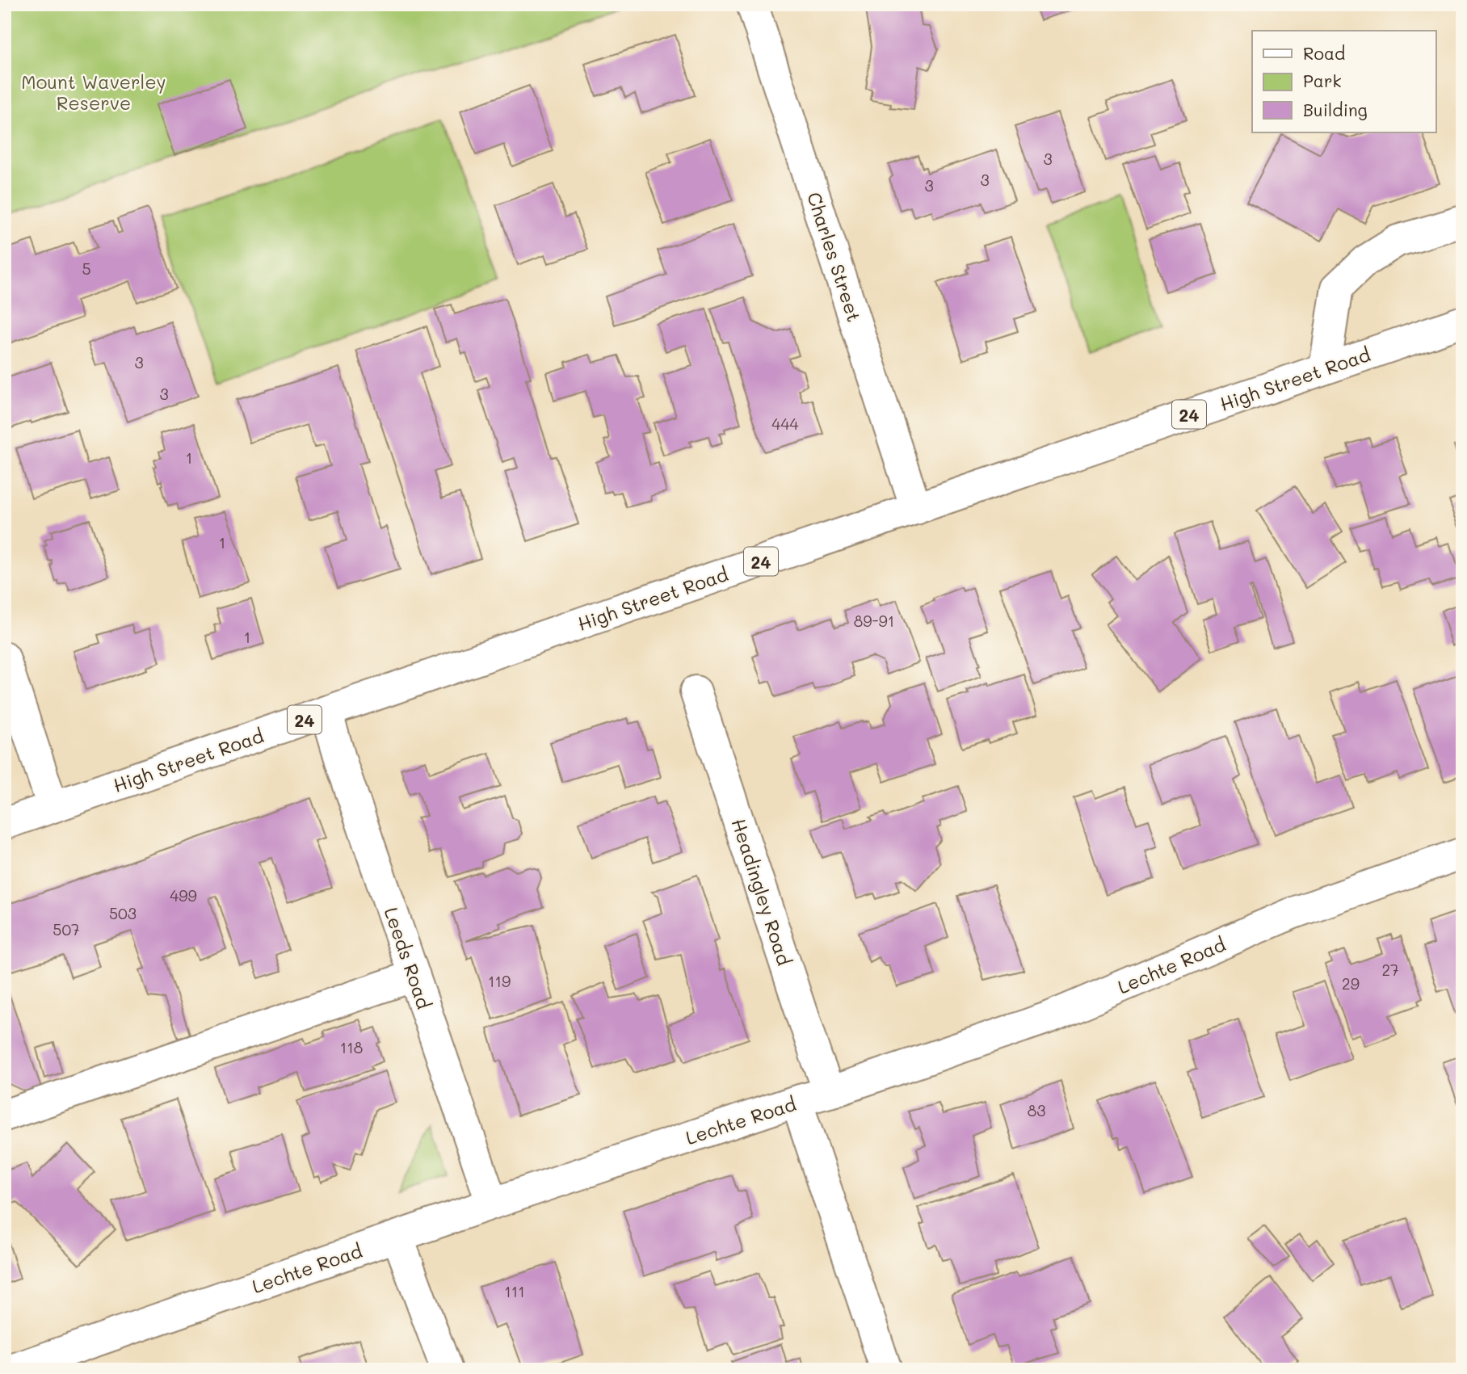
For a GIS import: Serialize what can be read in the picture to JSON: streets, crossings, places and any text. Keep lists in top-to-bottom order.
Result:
{
  "streets": {
    "street": [
      "Charles Street",
      "High Street Road",
      "24",
      "Headingley Road",
      "Leeds Road",
      "Lechte Road"
    ]
  },
  "crossings": [
    ["Charles Street", "High Street Road"],
    ["High Street Road", "Leeds Road"],
    ["Headingley Road", "Lechte Road"],
    ["Leeds Road", "Lechte Road"]
  ],
  "parks": ["Mount Waverley Reserve"],
  "house_numbers": [
    "3",
    "3",
    "3",
    "5",
    "3",
    "3",
    "444",
    "1",
    "1",
    "89-91",
    "1",
    "499",
    "503",
    "507",
    "27",
    "119",
    "29",
    "118",
    "83",
    "111"
  ],
  "legend": ["Road", "Park", "Building"]
}
